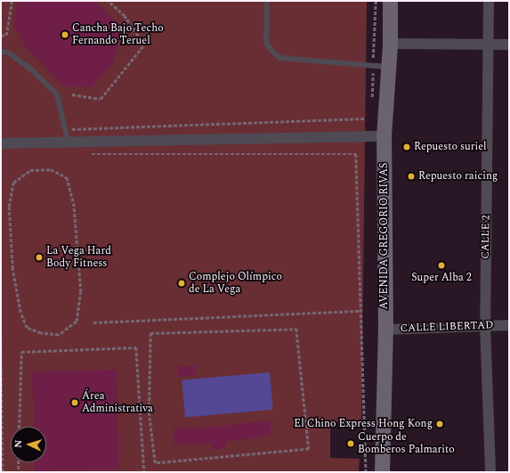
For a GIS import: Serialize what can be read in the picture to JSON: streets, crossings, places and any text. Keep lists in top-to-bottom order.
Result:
{
  "streets": {
    "main road": ["AVENIDA GREGORIO RIVAS"],
    "street": ["CALLE 2", "CALLE LIBERTAD"]
  },
  "crossings": [
    ["AVENIDA GREGORIO RIVAS", "CALLE LIBERTAD"],
    ["CALLE 2", "CALLE LIBERTAD"]
  ],
  "places": [
    "Cancha Bajo Techo Fernando Teruel",
    "Repuesto suriel",
    "Repuesto raicing",
    "La Vega Hard Body Fitness",
    "Super Alba 2",
    "Complejo Olímpico de La Vega",
    "Área Administrativa",
    "El Chino Express Hong Kong",
    "Cuerpo de Bomberos Palmarito"
  ],
  "north": "left"
}
